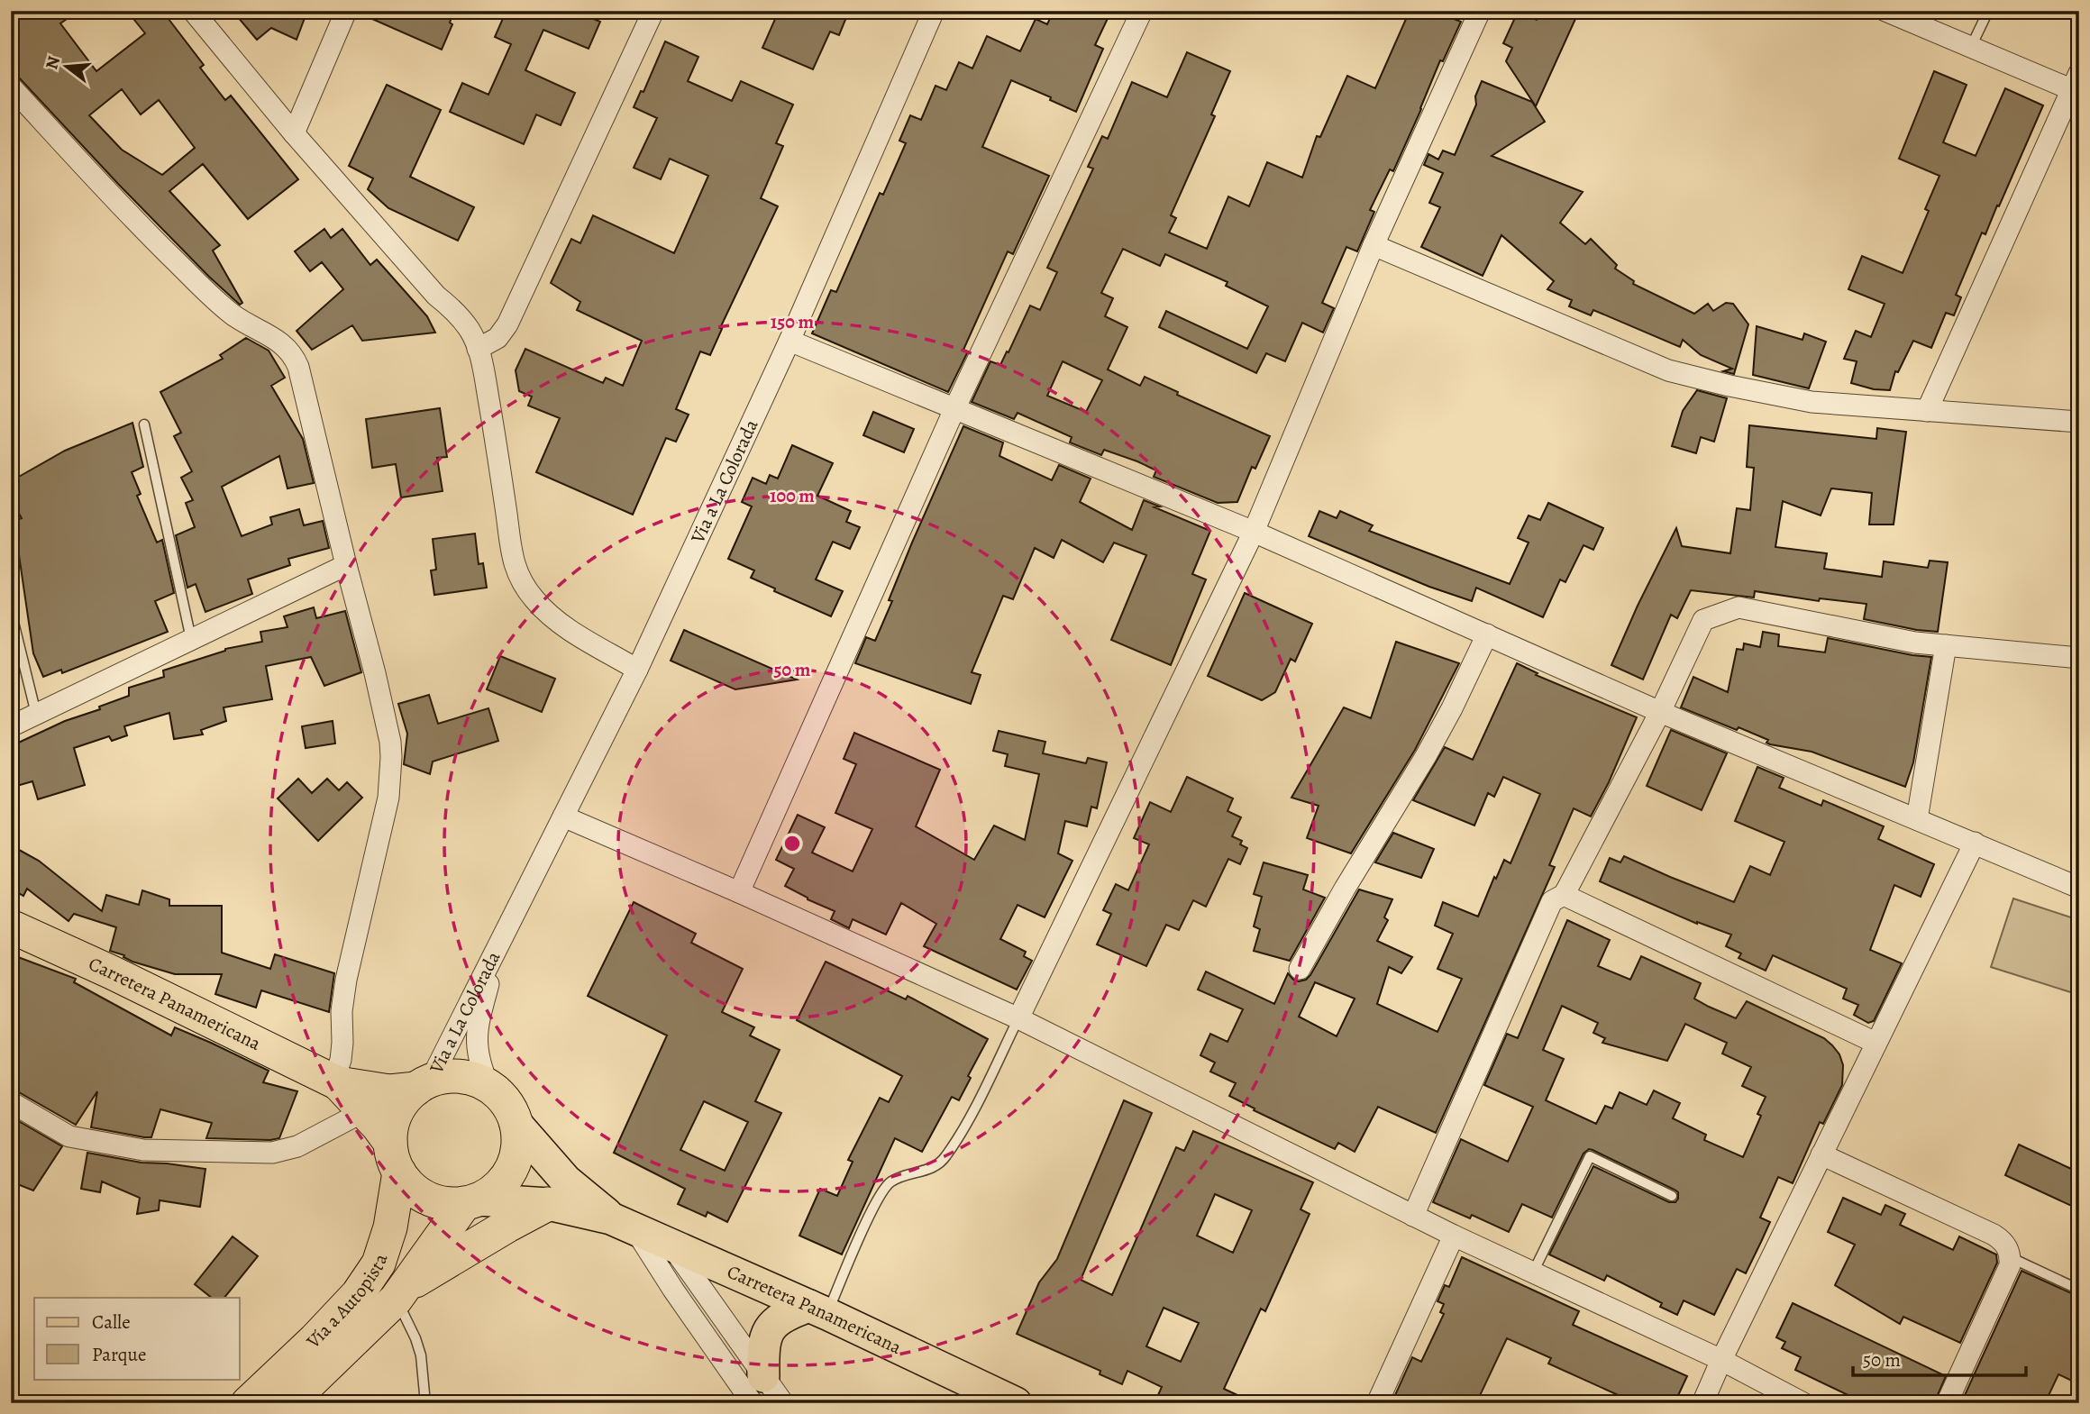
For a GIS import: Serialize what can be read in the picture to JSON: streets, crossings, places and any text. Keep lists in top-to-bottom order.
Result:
{
  "streets": {
    "highway": ["Carretera Panamericana", "Vía a Autopista"],
    "street": ["Via a La Colorada"]
  },
  "crossings": [
    ["Via a La Colorada", "Carretera Panamericana"],
    ["Via a La Colorada", "Vía a Autopista"],
    ["Carretera Panamericana", "Vía a Autopista"]
  ],
  "legend": ["Calle", "Parque"],
  "scale_bar": "50 m",
  "north": "left",
  "rings": ["150 m", "100 m", "50 m"]
}
